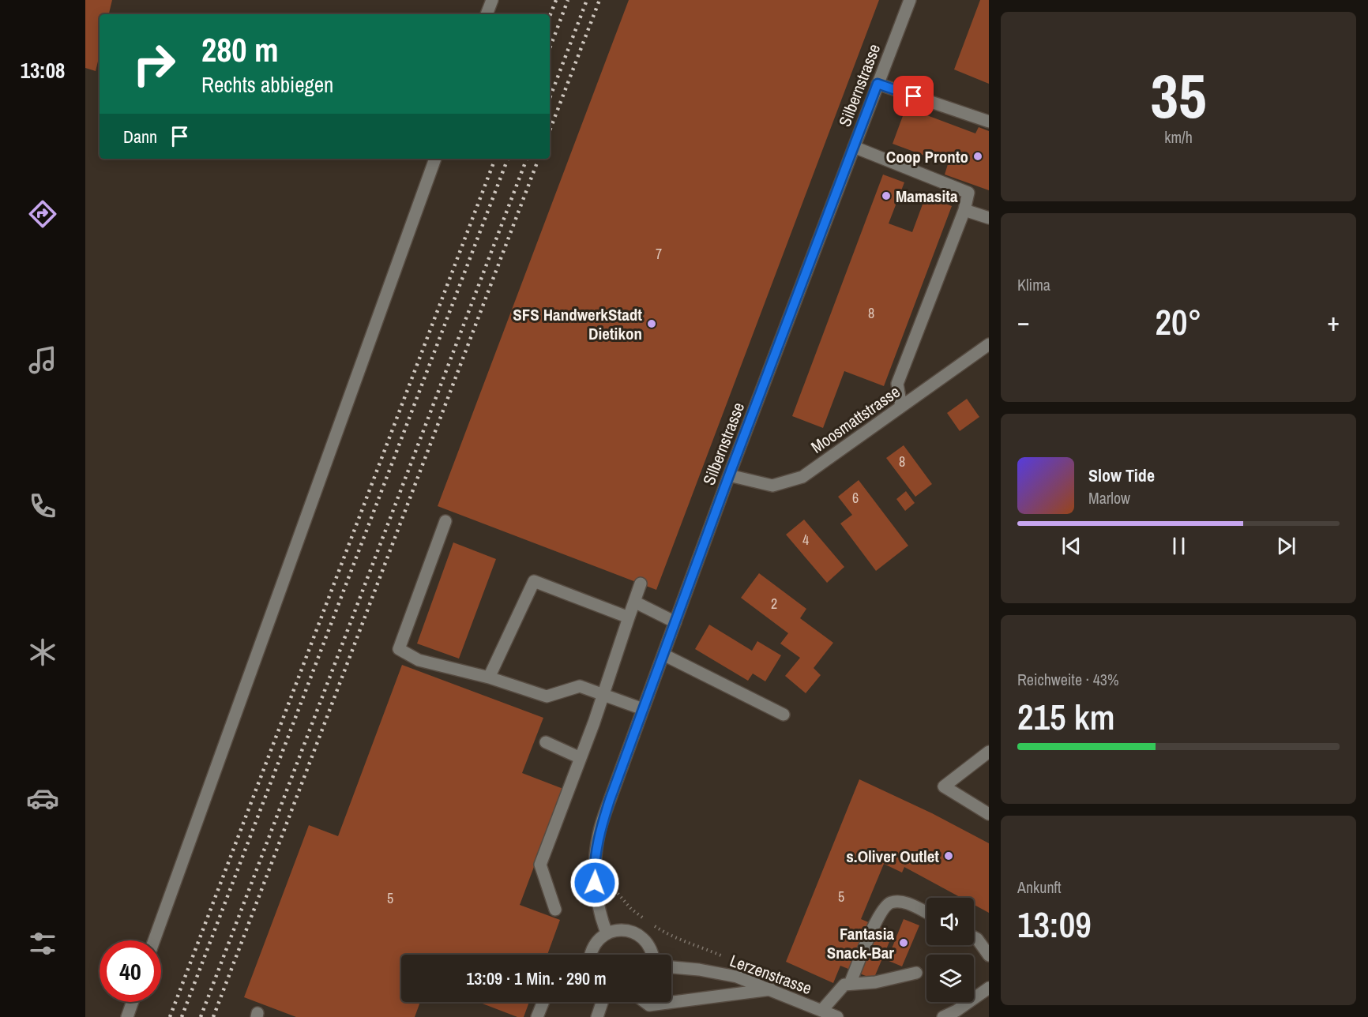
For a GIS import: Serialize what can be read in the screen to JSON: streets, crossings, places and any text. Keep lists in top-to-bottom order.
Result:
{
  "streets": {
    "street": ["Silbernstrasse", "Moosmattstrasse", "Lerzenstrasse"]
  },
  "crossings": [
    ["Silbernstrasse", "Moosmattstrasse"]
  ],
  "places": [
    "Coop Pronto",
    "Mamasita",
    "SFS HandwerkStadt Dietikon",
    "s.Oliver Outlet",
    "Fantasia Snack-Bar"
  ],
  "house_numbers": [
    "7",
    "8",
    "8",
    "6",
    "4",
    "2",
    "5",
    "5"
  ],
  "page": {
    "tabs": "13:08",
    "tile": [
      ["35", "km/h"],
      "Klima",
      ["Reichweite · 43%", "215 km"],
      ["Ankunft", "13:09"]
    ],
    "turn": ["280 m", "Rechts abbiegen"],
    "then": "Dann",
    "heat": ["−", "20°", "+"],
    "song": ["Slow Tide", "Marlow"],
    "limit": "40",
    "trip": "13:09 · 1 Min. · 290 m"
  }
}
